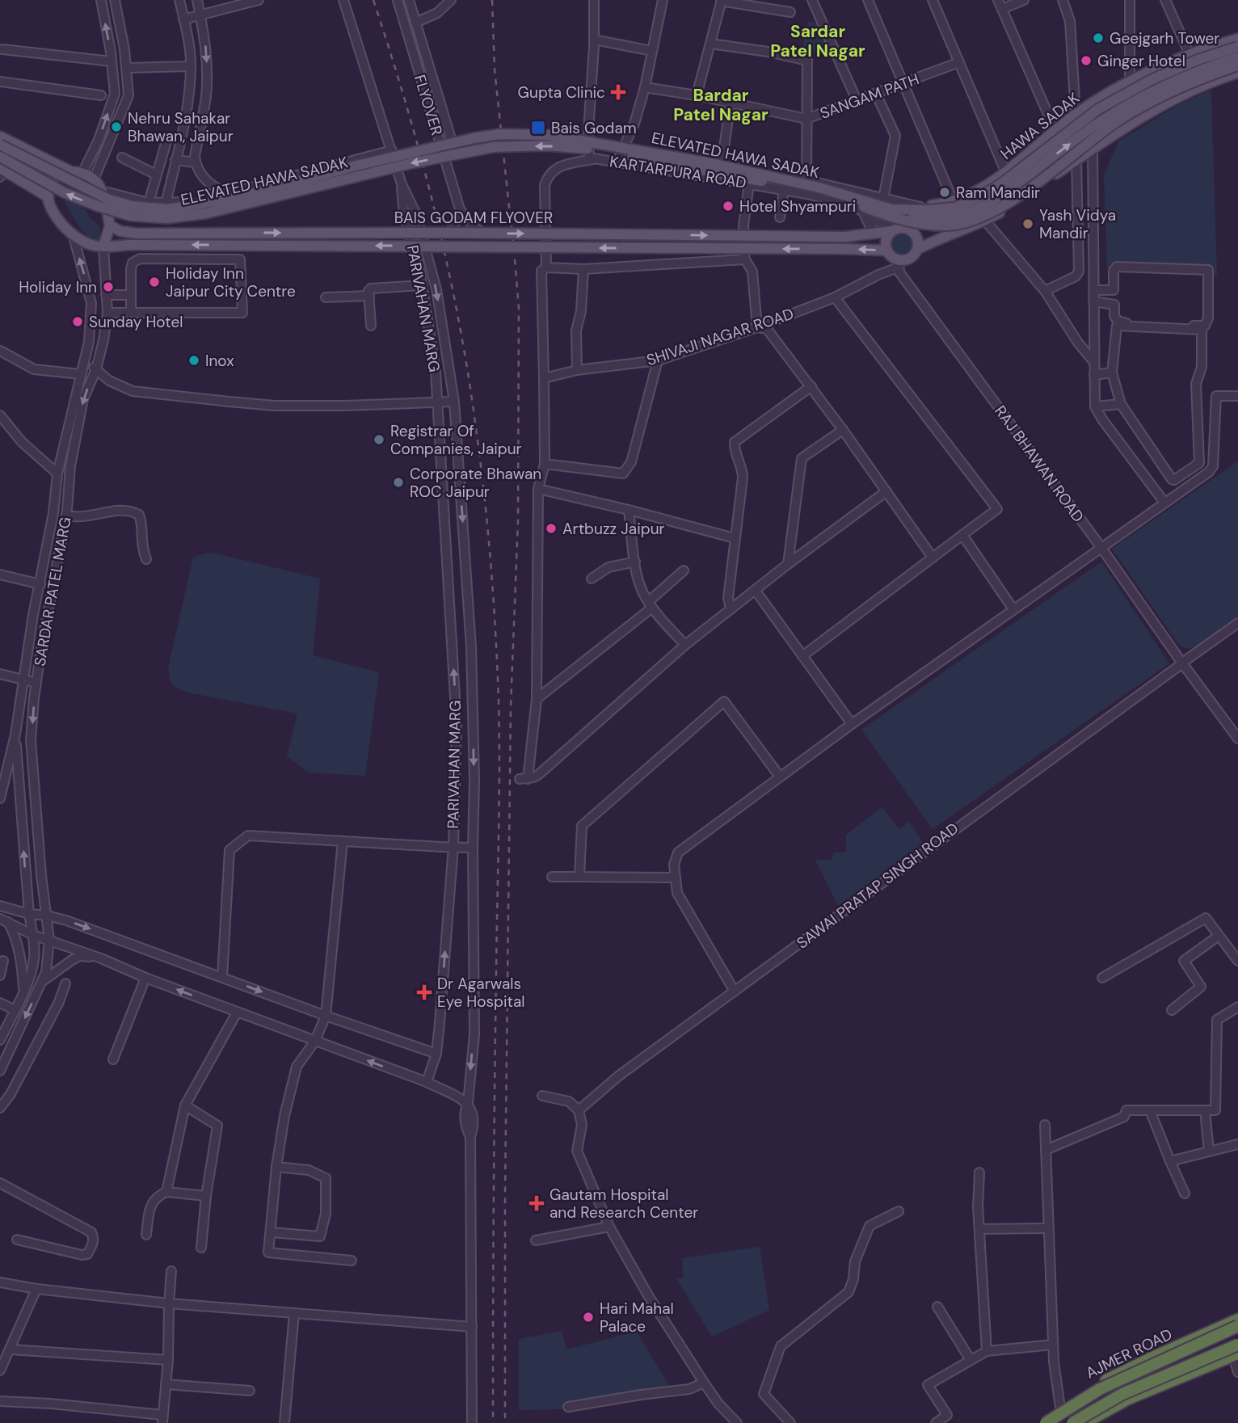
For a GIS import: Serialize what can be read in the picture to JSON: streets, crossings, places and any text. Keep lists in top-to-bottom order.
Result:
{
  "streets": {
    "highway": ["AJMER ROAD"],
    "main road": ["HAWA SADAK", "ELEVATED HAWA SADAK", "BAIS GODAM FLYOVER"],
    "street": [
      "SANGAM PATH",
      "FLYOVER",
      "KARTARPURA ROAD",
      "PARIVAHAN MARG",
      "SHIVAJI NAGAR ROAD",
      "RAJ BHAWAN ROAD",
      "SARDAR PATEL MARG",
      "SAWAI PRATAP SINGH ROAD"
    ]
  },
  "crossings": [
    ["FLYOVER", "BAIS GODAM FLYOVER"],
    ["BAIS GODAM FLYOVER", "SHIVAJI NAGAR ROAD"],
    ["BAIS GODAM FLYOVER", "RAJ BHAWAN ROAD"],
    ["BAIS GODAM FLYOVER", "SARDAR PATEL MARG"],
    ["SHIVAJI NAGAR ROAD", "RAJ BHAWAN ROAD"],
    ["RAJ BHAWAN ROAD", "SAWAI PRATAP SINGH ROAD"]
  ],
  "districts": ["Sardar Patel Nagar", "Bardar Patel Nagar"],
  "places": {
    "other": [
      "Geejgarh Tower",
      "Ginger Hotel",
      "Nehru Sahakar Bhawan, Jaipur",
      "Ram Mandir",
      "Hotel Shyampuri",
      "Yash Vidya Mandir",
      "Holiday Inn Jaipur City Centre",
      "Holiday Inn",
      "Sunday Hotel",
      "Inox",
      "Registrar Of Companies, Jaipur",
      "Corporate Bhawan ROC Jaipur",
      "Artbuzz Jaipur",
      "Hari Mahal Palace"
    ],
    "health": ["Gupta Clinic", "Dr Agarwals Eye Hospital", "Gautam Hospital and Research Center"],
    "transit": ["Bais Godam"]
  }
}
